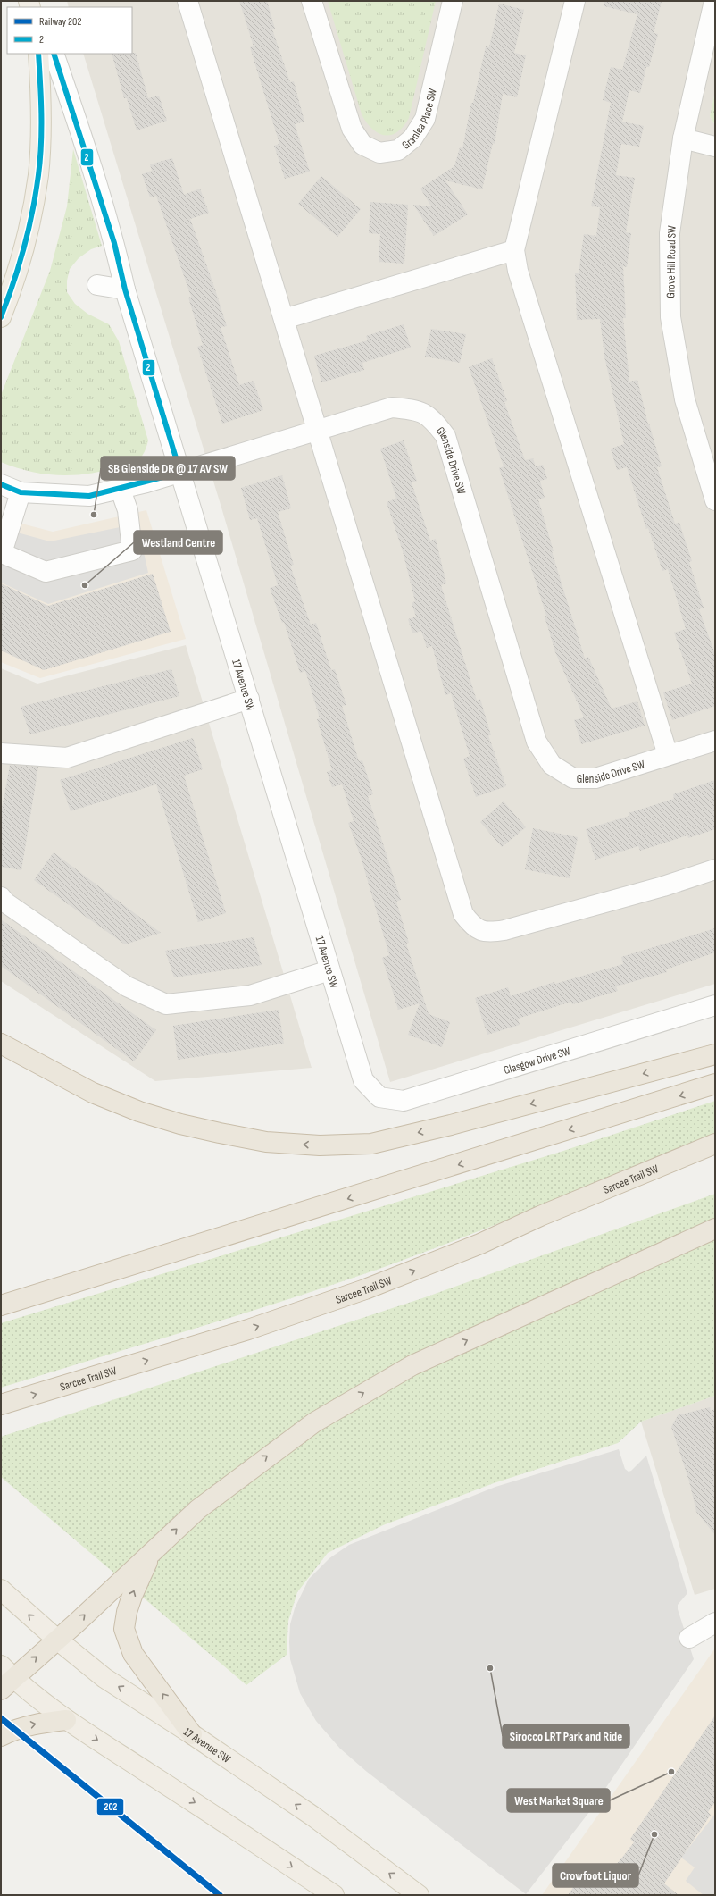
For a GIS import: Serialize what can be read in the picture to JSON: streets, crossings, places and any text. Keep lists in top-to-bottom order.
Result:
{
  "streets": {
    "highway": ["Sarcee Trail SW"],
    "main road": ["17 Avenue SW"],
    "street": [
      "Granlea Place SW",
      "Grove Hill Road SW",
      "Glenside Drive SW",
      "Glasgow Drive SW"
    ]
  },
  "crossings": [
    ["Glenside Drive SW", "17 Avenue SW"],
    ["17 Avenue SW", "Glasgow Drive SW"]
  ],
  "places": [
    "SB Glenside DR @ 17 AV SW",
    "Westland Centre",
    "Sirocco LRT Park and Ride",
    "West Market Square",
    "Crowfoot Liquor"
  ],
  "lines": ["transit line 2", "rail line 202"],
  "legend": ["Railway 202", "2"]
}
